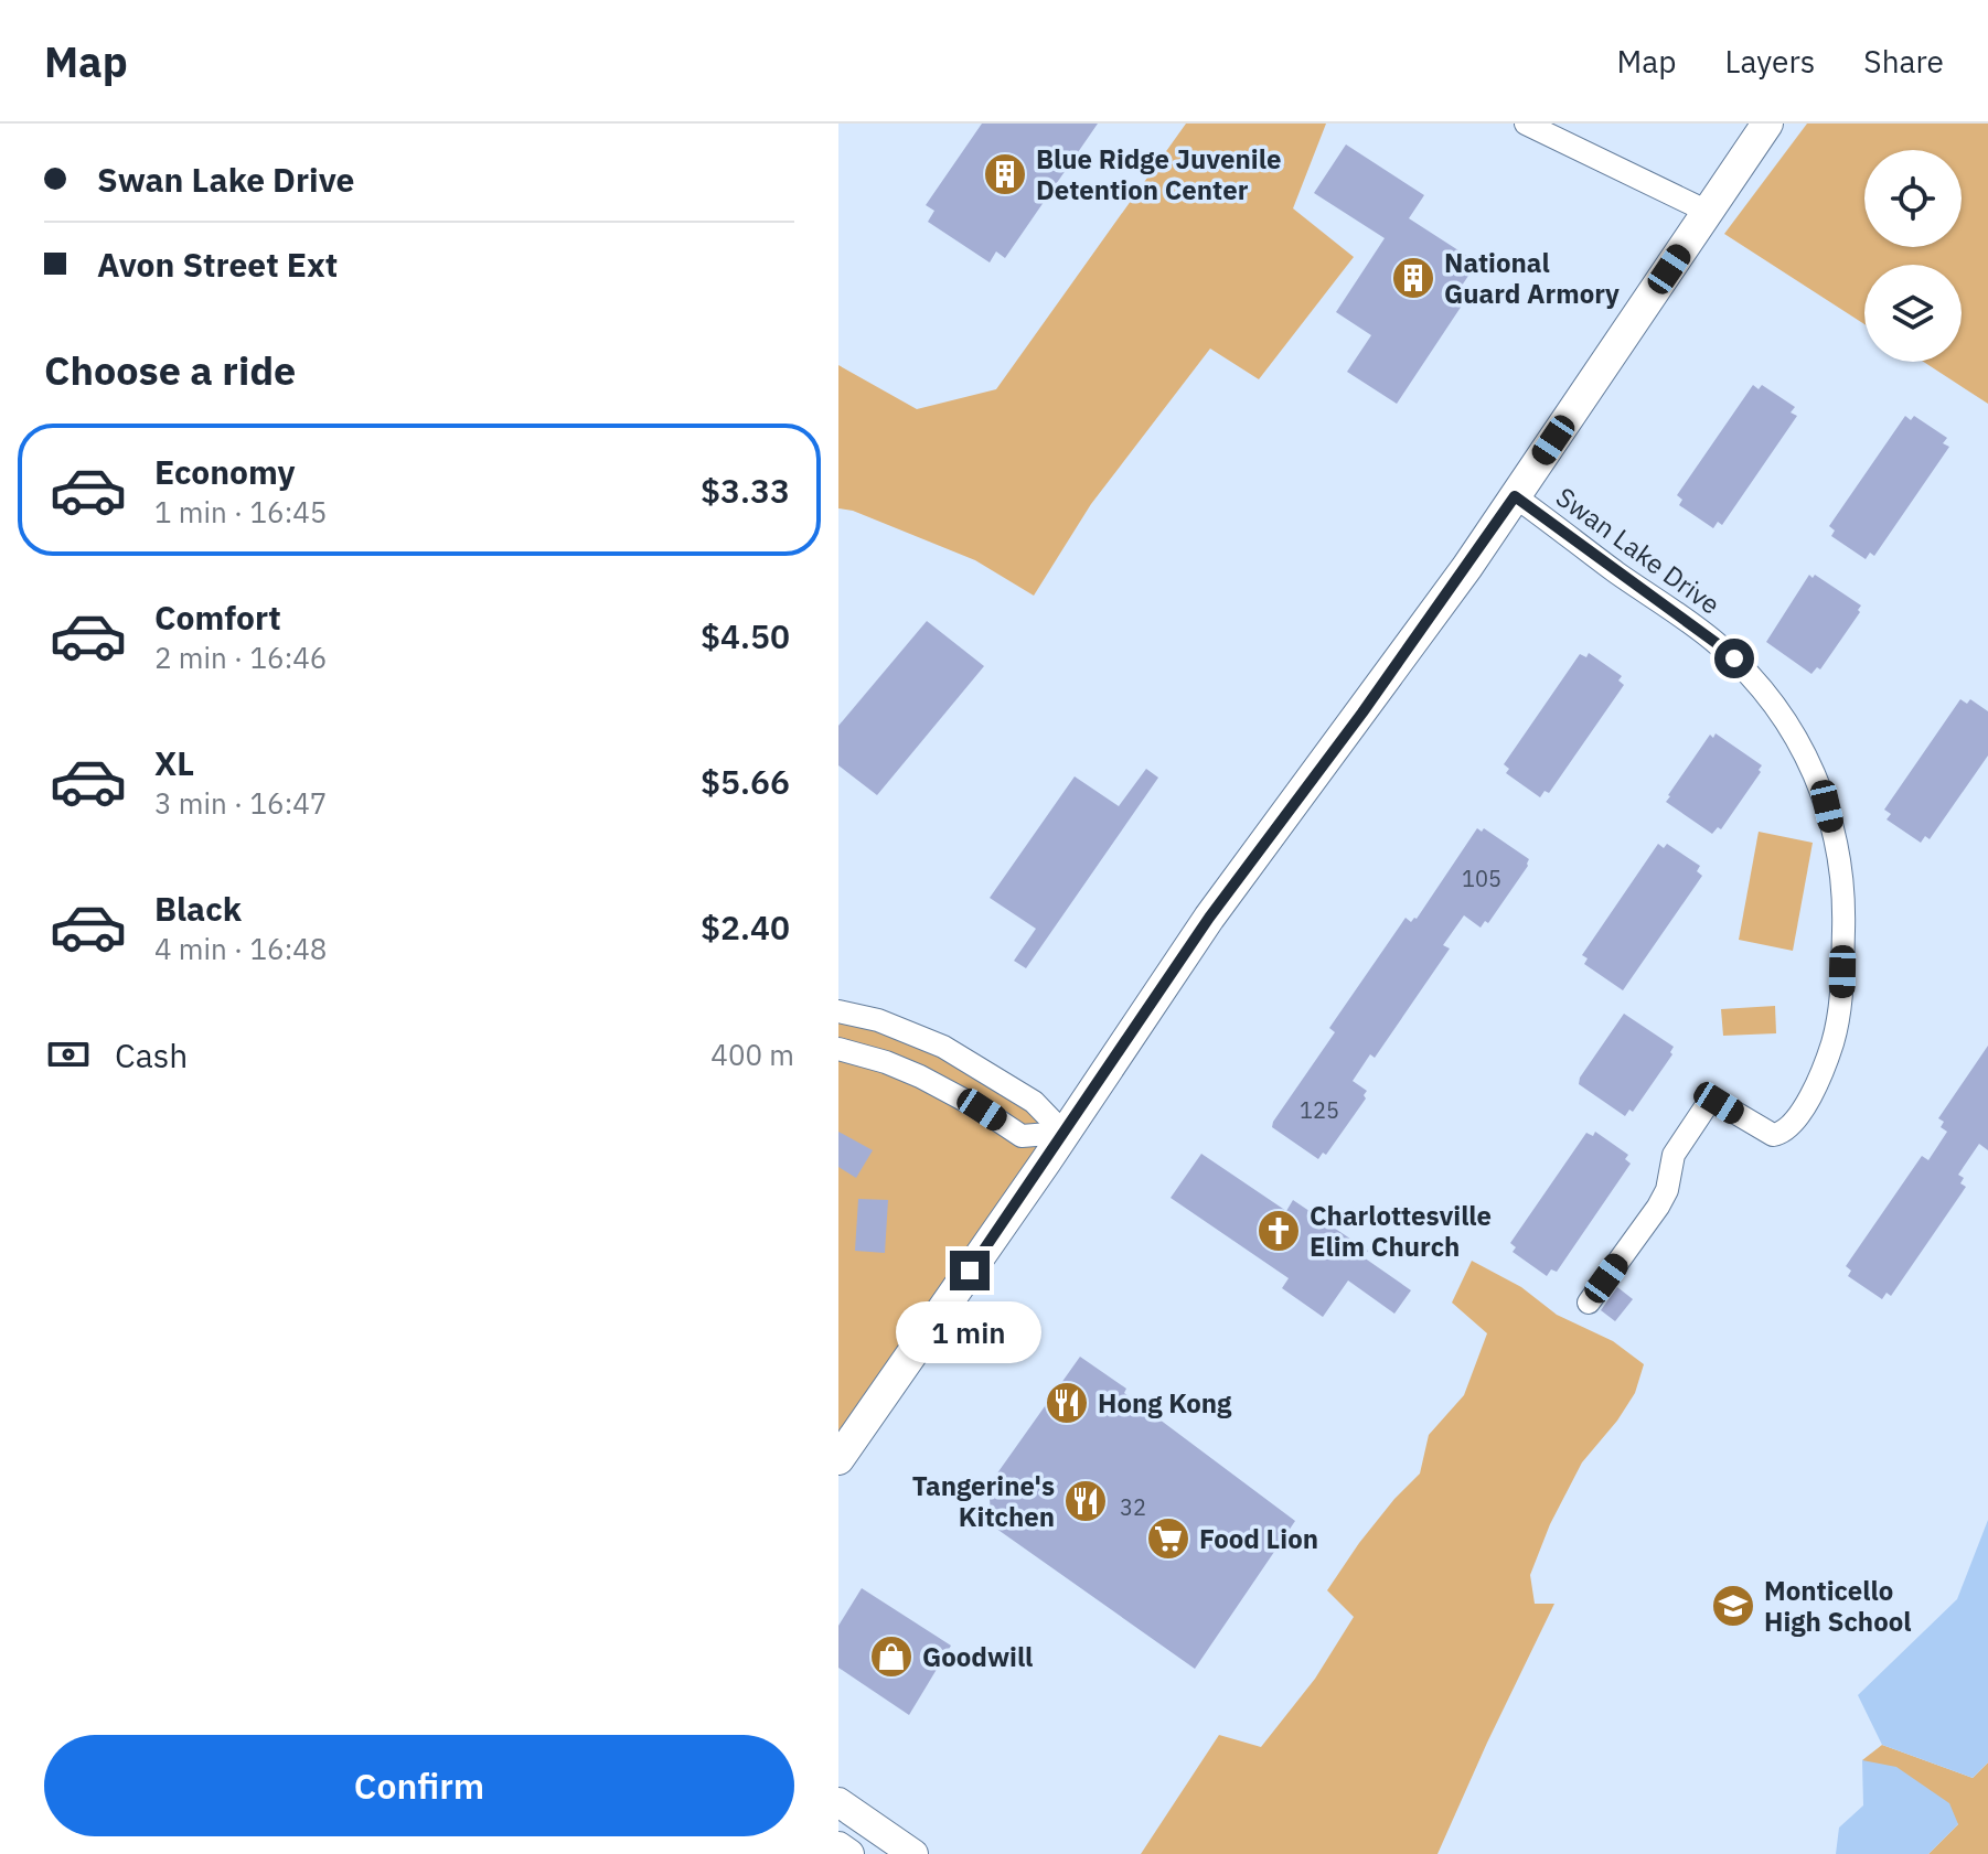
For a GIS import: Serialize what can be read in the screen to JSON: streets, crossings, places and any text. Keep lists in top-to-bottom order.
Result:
{
  "streets": {
    "street": ["Swan Lake Drive"]
  },
  "places": {
    "building": ["Blue Ridge Juvenile Detention Center", "National Guard Armory"],
    "church": ["Charlottesville Elim Church"],
    "restaurant": ["Hong Kong", "Tangerine's Kitchen"],
    "supermarket": ["Food Lion"],
    "school or university": ["Monticello High School"],
    "shop": ["Goodwill"]
  },
  "house_numbers": ["105", "125", "32"],
  "page": {
    "header": "Map",
    "nav": ["Map", "Layers", "Share"],
    "banner": ["Swan Lake Drive", "Avon Street Ext"],
    "heading": "Choose a ride",
    "list": [
      {
        "name": "Economy",
        "note": "1 min · 16:45",
        "value": "$3.33"
      },
      {
        "name": "Comfort",
        "note": "2 min · 16:46",
        "value": "$4.50"
      },
      {
        "name": "XL",
        "note": "3 min · 16:47",
        "value": "$5.66"
      },
      {
        "name": "Black",
        "note": "4 min · 16:48",
        "value": "$2.40"
      }
    ],
    "pay": ["Cash", "400 m"],
    "bubble": "1 min",
    "buttons": "Confirm"
  }
}
